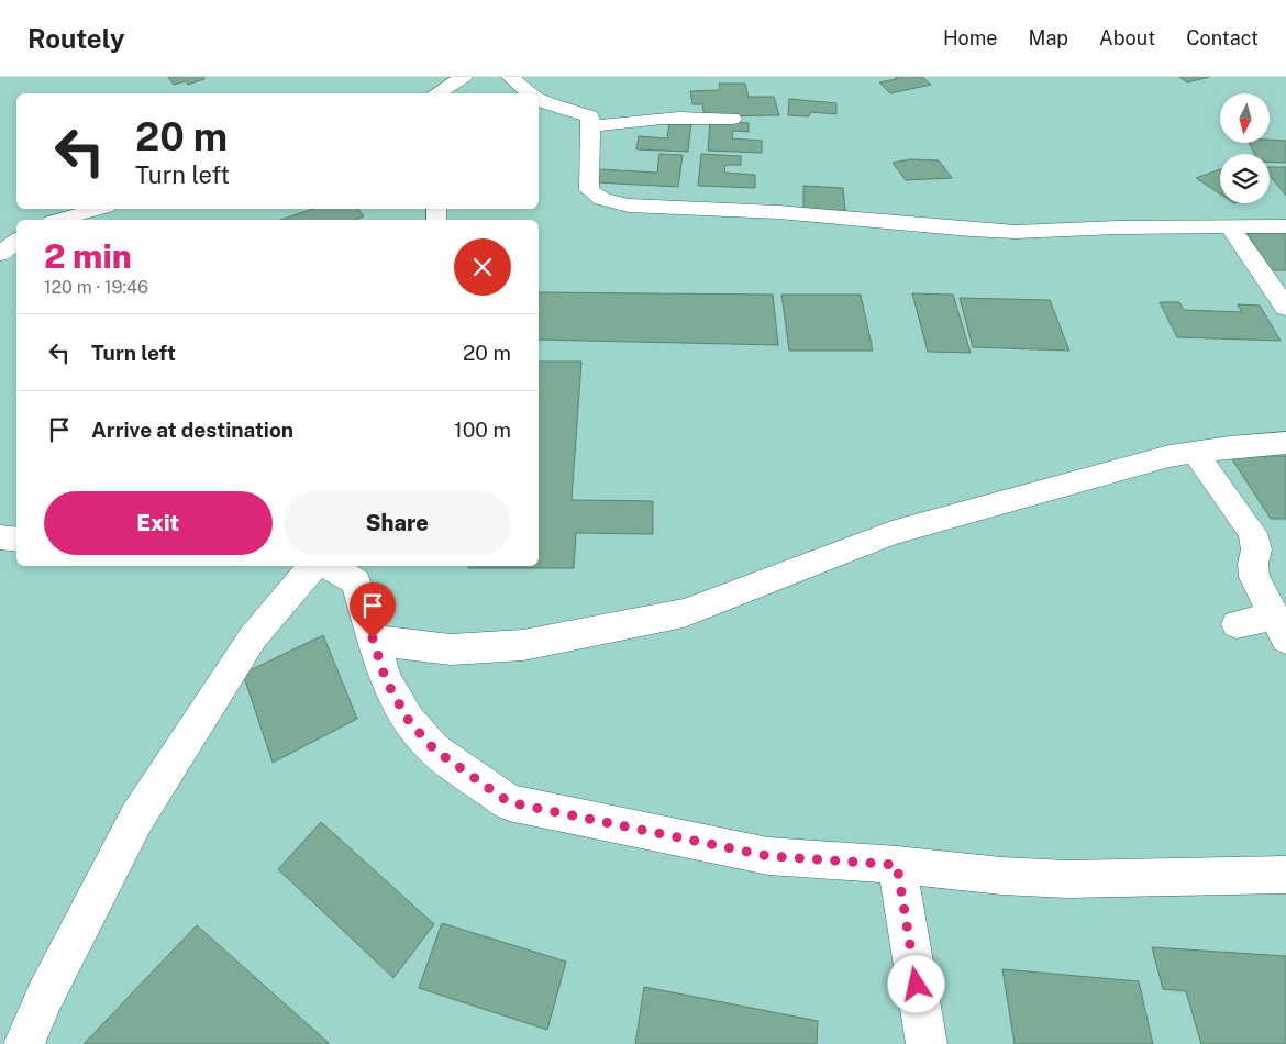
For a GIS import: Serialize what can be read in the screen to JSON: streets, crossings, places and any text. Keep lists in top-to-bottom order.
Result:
{
  "north": "bottom",
  "page": {
    "header": "Routely",
    "nav": [
      "Home",
      "Map",
      "About",
      "Contact"
    ],
    "turn": ["20 m", "Turn left"],
    "heading": ["2 min", "120 m · 19:46"],
    "list": [
      {
        "name": "Turn left",
        "value": "20 m"
      },
      {
        "name": "Arrive at destination",
        "value": "100 m"
      }
    ],
    "buttons": ["Exit", "Share"]
  }
}
